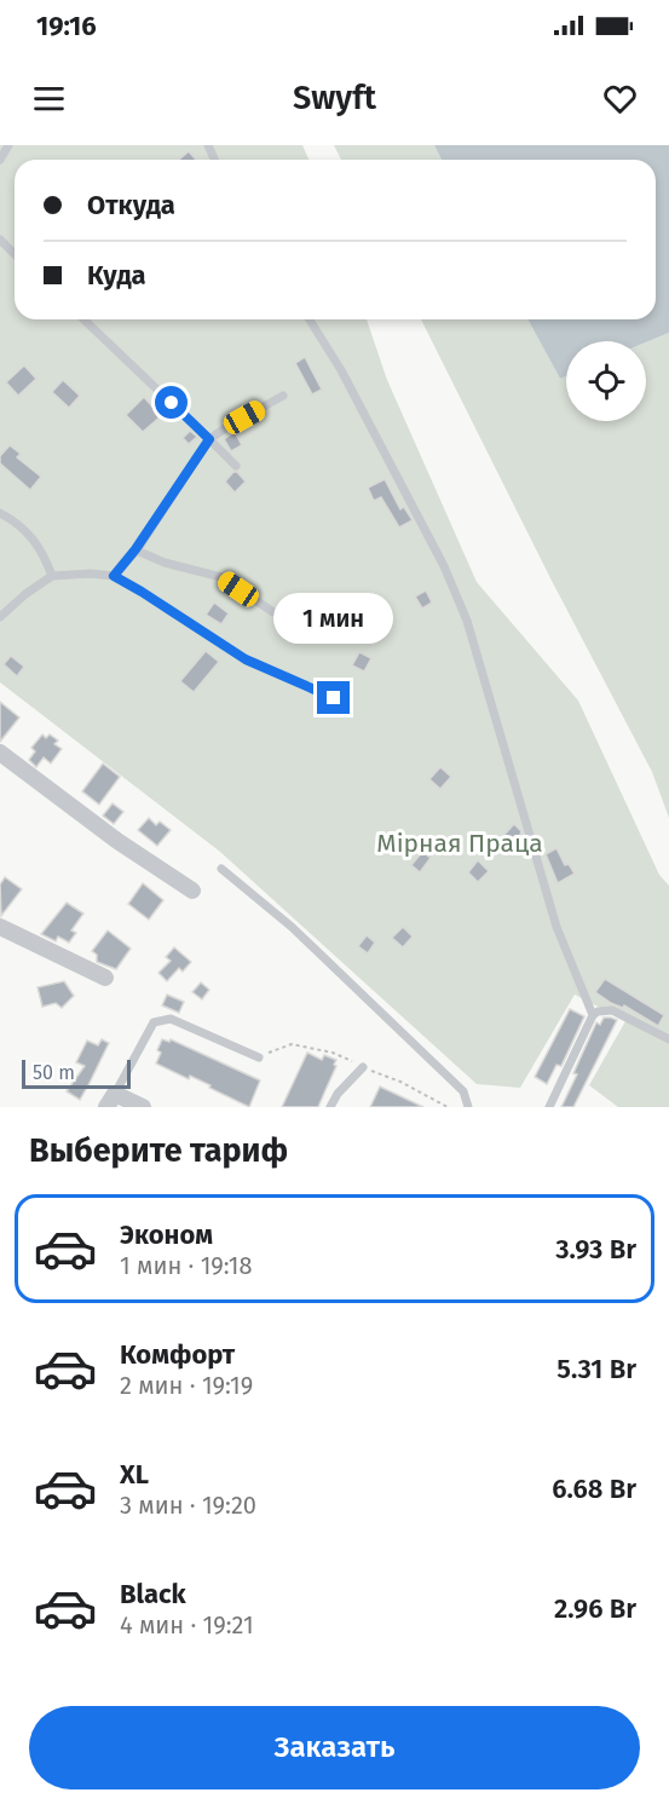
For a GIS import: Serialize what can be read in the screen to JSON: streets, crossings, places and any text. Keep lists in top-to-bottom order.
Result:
{
  "parks": ["Мірная Праца"],
  "scale_bar": "50 m",
  "page": {
    "status": "19:16",
    "header": "Swyft",
    "banner": ["Откуда", "Куда"],
    "bubble": "1 мин",
    "scale": "50 m",
    "heading": "Выберите тариф",
    "list": [
      {
        "name": "Эконом",
        "note": "1 мин · 19:18",
        "value": "3.93 Br"
      },
      {
        "name": "Комфорт",
        "note": "2 мин · 19:19",
        "value": "5.31 Br"
      },
      {
        "name": "XL",
        "note": "3 мин · 19:20",
        "value": "6.68 Br"
      },
      {
        "name": "Black",
        "note": "4 мин · 19:21",
        "value": "2.96 Br"
      }
    ],
    "buttons": "Заказать"
  }
}
